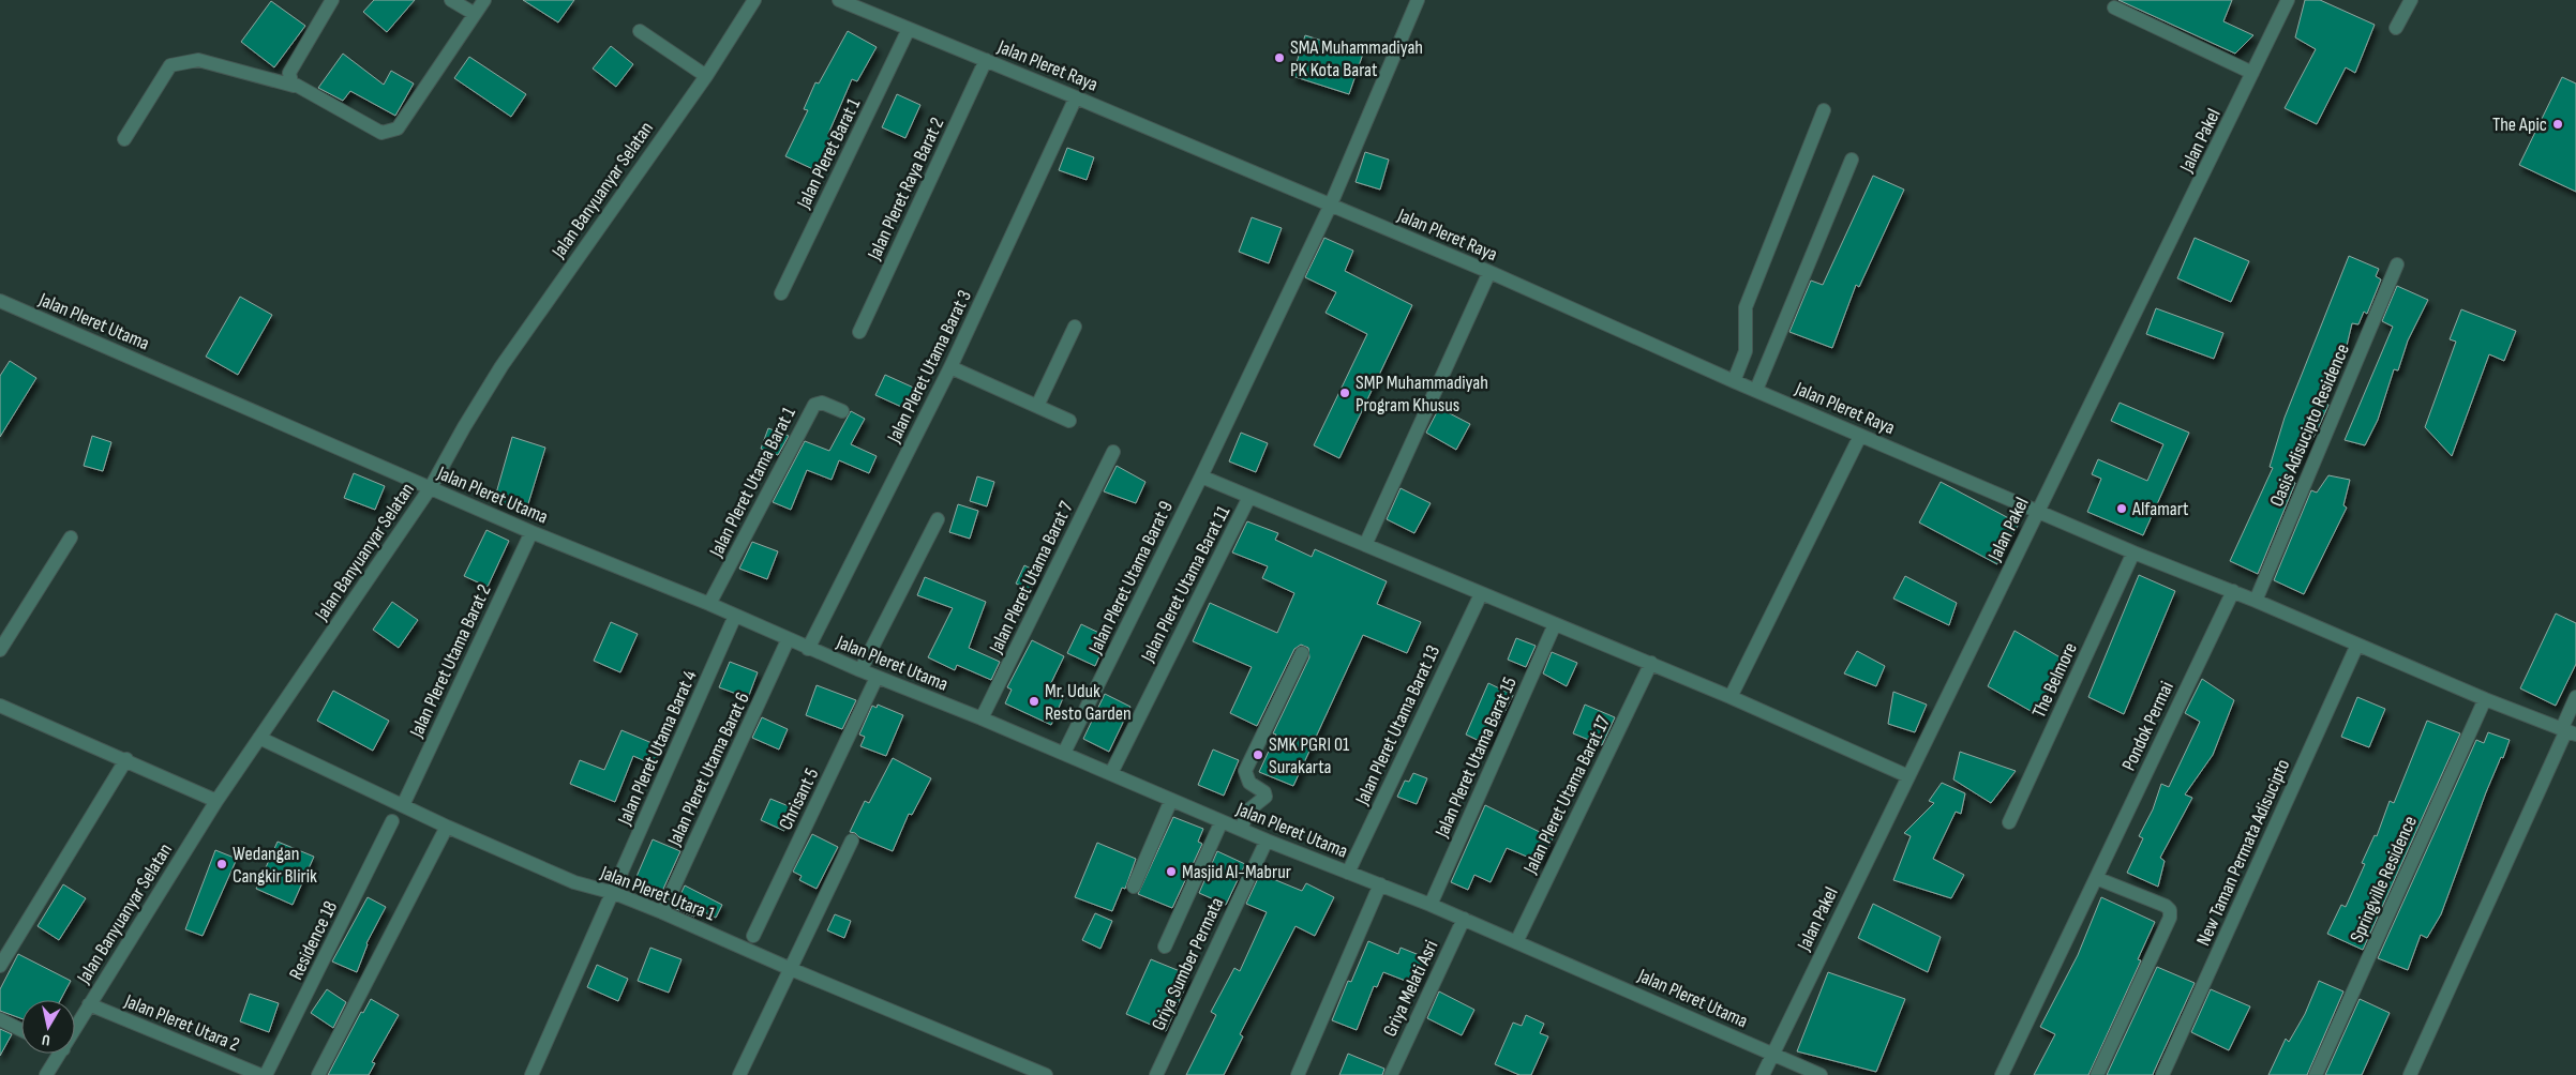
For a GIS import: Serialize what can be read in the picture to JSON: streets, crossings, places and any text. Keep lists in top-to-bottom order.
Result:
{
  "streets": {
    "street": [
      "Jalan Pleret Raya",
      "Jalan Pakel",
      "Jalan Pleret Barat 1",
      "Jalan Pleret Raya Barat 2",
      "Jalan Banyuanyar Selatan",
      "Jalan Pleret Utama",
      "Jalan Pleret Utama Barat 3",
      "Oasis Adisucipto Residence",
      "Jalan Pleret Utama Barat 1",
      "Jalan Pleret Utama Barat 7",
      "Jalan Pleret Utama Barat 9",
      "Jalan Pleret Utama Barat 11",
      "Jalan Pleret Utama Barat 2",
      "The Belmore",
      "Jalan Pleret Utama Barat 13",
      "Pondok Permai",
      "Jalan Pleret Utama Barat 4",
      "Jalan Pleret Utama Barat 15",
      "Jalan Pleret Utama Barat 6",
      "Jalan Pleret Utama Barat 17",
      "Chrisant 5",
      "New Taman Permata Adisucipto",
      "Springville Residence",
      "Jalan Pleret Utara 1",
      "Residence 18",
      "Griya Sumber Permata",
      "Griya Melati Asri",
      "Jalan Pleret Utara 2"
    ]
  },
  "crossings": [
    ["Jalan Pleret Raya", "Jalan Pakel"],
    ["Jalan Pleret Raya", "Jalan Pleret Barat 1"],
    ["Jalan Pleret Raya", "Jalan Pleret Raya Barat 2"],
    ["Jalan Pleret Raya", "Jalan Pleret Utama Barat 3"],
    ["Jalan Pleret Raya", "Oasis Adisucipto Residence"],
    ["Jalan Pleret Raya", "Jalan Pleret Utama Barat 9"],
    ["Jalan Pleret Raya", "The Belmore"],
    ["Jalan Pleret Raya", "Pondok Permai"],
    ["Jalan Pleret Raya", "New Taman Permata Adisucipto"],
    ["Jalan Pleret Raya", "Springville Residence"],
    ["Jalan Pakel", "Jalan Pleret Utama"],
    ["Jalan Banyuanyar Selatan", "Jalan Pleret Utama"],
    ["Jalan Banyuanyar Selatan", "Jalan Pleret Utara 1"],
    ["Jalan Banyuanyar Selatan", "Jalan Pleret Utara 2"],
    ["Jalan Pleret Utama", "Jalan Pleret Utama Barat 3"],
    ["Jalan Pleret Utama", "Jalan Pleret Utama Barat 1"],
    ["Jalan Pleret Utama", "Jalan Pleret Utama Barat 7"],
    ["Jalan Pleret Utama", "Jalan Pleret Utama Barat 9"],
    ["Jalan Pleret Utama", "Jalan Pleret Utama Barat 11"],
    ["Jalan Pleret Utama", "Jalan Pleret Utama Barat 2"],
    ["Jalan Pleret Utama", "Jalan Pleret Utama Barat 13"],
    ["Jalan Pleret Utama", "Jalan Pleret Utama Barat 4"],
    ["Jalan Pleret Utama", "Jalan Pleret Utama Barat 15"],
    ["Jalan Pleret Utama", "Jalan Pleret Utama Barat 6"],
    ["Jalan Pleret Utama", "Jalan Pleret Utama Barat 17"],
    ["Jalan Pleret Utama", "Chrisant 5"],
    ["Jalan Pleret Utama", "Griya Sumber Permata"],
    ["Jalan Pleret Utama", "Griya Melati Asri"],
    ["Jalan Pleret Utama Barat 2", "Jalan Pleret Utara 1"],
    ["Jalan Pleret Utama Barat 4", "Jalan Pleret Utara 1"],
    ["Jalan Pleret Utama Barat 6", "Jalan Pleret Utara 1"]
  ],
  "places": [
    "SMA Muhammadiyah PK Kota Barat",
    "The Apic",
    "SMP Muhammadiyah Program Khusus",
    "Alfamart",
    "Mr. Uduk Resto Garden",
    "SMK PGRI 01 Surakarta",
    "Wedangan Cangkir Blirik",
    "Masjid Al-Mabrur"
  ],
  "north": "bottom"
}
